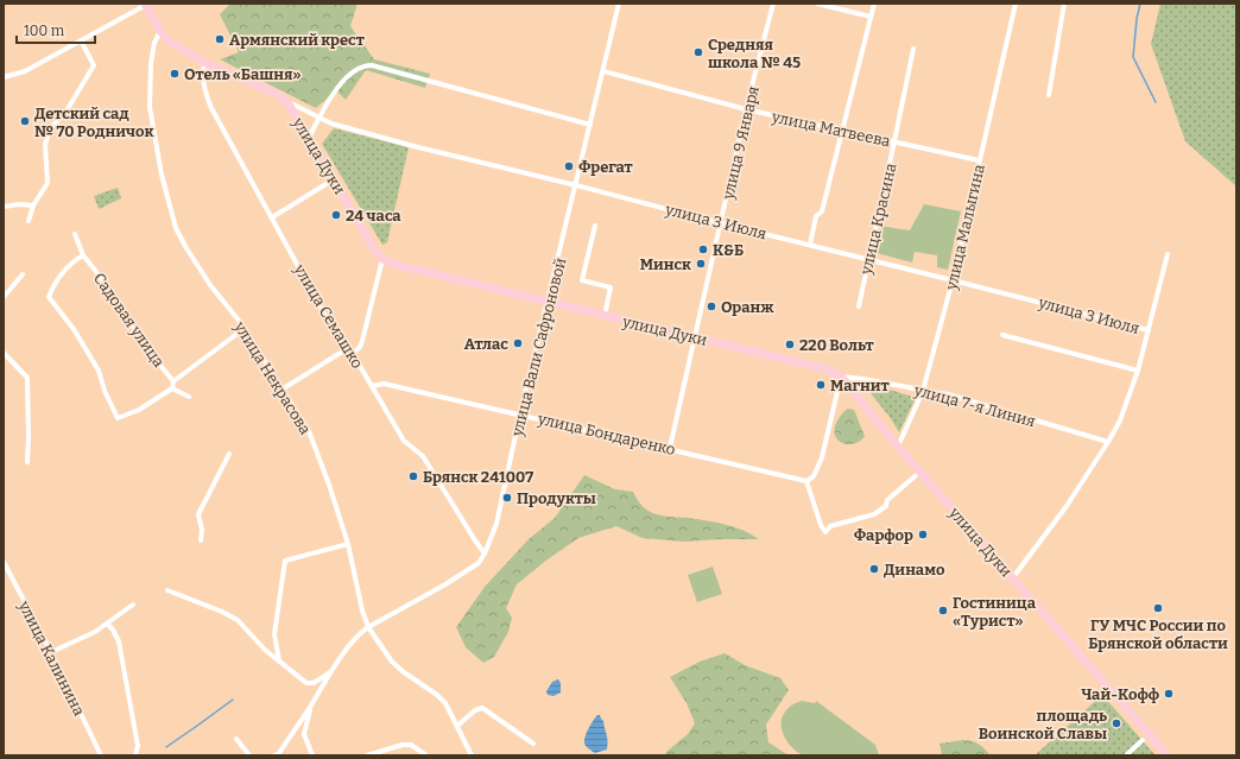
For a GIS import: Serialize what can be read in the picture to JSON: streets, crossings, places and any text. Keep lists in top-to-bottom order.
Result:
{
  "streets": {
    "main road": ["улица Дуки"],
    "street": [
      "улица Матвеева",
      "улица 9 Января",
      "улица Красина",
      "улица 3 Июля",
      "улица Малыгина",
      "улица Семашко",
      "Садовая улица",
      "улица Вали Сафроновой",
      "улица Некрасова",
      "улица 7-я Линия",
      "улица Бондаренко",
      "улица Калинина"
    ]
  },
  "crossings": [
    ["улица Матвеева", "улица 9 Января"],
    ["улица Матвеева", "улица Красина"],
    ["улица Матвеева", "улица Малыгина"],
    ["улица Матвеева", "улица Вали Сафроновой"],
    ["улица 9 Января", "улица Дуки"],
    ["улица 9 Января", "улица 3 Июля"],
    ["улица 9 Января", "улица Бондаренко"],
    ["улица Дуки", "улица 3 Июля"],
    ["улица Дуки", "улица Малыгина"],
    ["улица Дуки", "улица Семашко"],
    ["улица Дуки", "улица Вали Сафроновой"],
    ["улица Дуки", "улица Некрасова"],
    ["улица Дуки", "улица 7-я Линия"],
    ["улица Красина", "улица 3 Июля"],
    ["улица 3 Июля", "улица Малыгина"],
    ["улица 3 Июля", "улица Вали Сафроновой"],
    ["улица Малыгина", "улица 7-я Линия"],
    ["улица Семашко", "улица Вали Сафроновой"],
    ["улица Семашко", "улица Бондаренко"],
    ["улица Вали Сафроновой", "улица Некрасова"],
    ["улица Вали Сафроновой", "улица Бондаренко"]
  ],
  "places": [
    "Армянский крест",
    "Средняя школа № 45",
    "Отель «Башня»",
    "Детский сад № 70 Родничок",
    "Фрегат",
    "24 часа",
    "К&Б",
    "Минск",
    "Оранж",
    "Атлас",
    "220 Вольт",
    "Магнит",
    "Брянск 241007",
    "Продукты",
    "Фарфор",
    "Динамо",
    "ГУ МЧС России по Брянской области",
    "Гостиница «Турист»",
    "Чай-Кофф",
    "площадь Воинской Славы"
  ],
  "scale_bar": "100 m"
}
